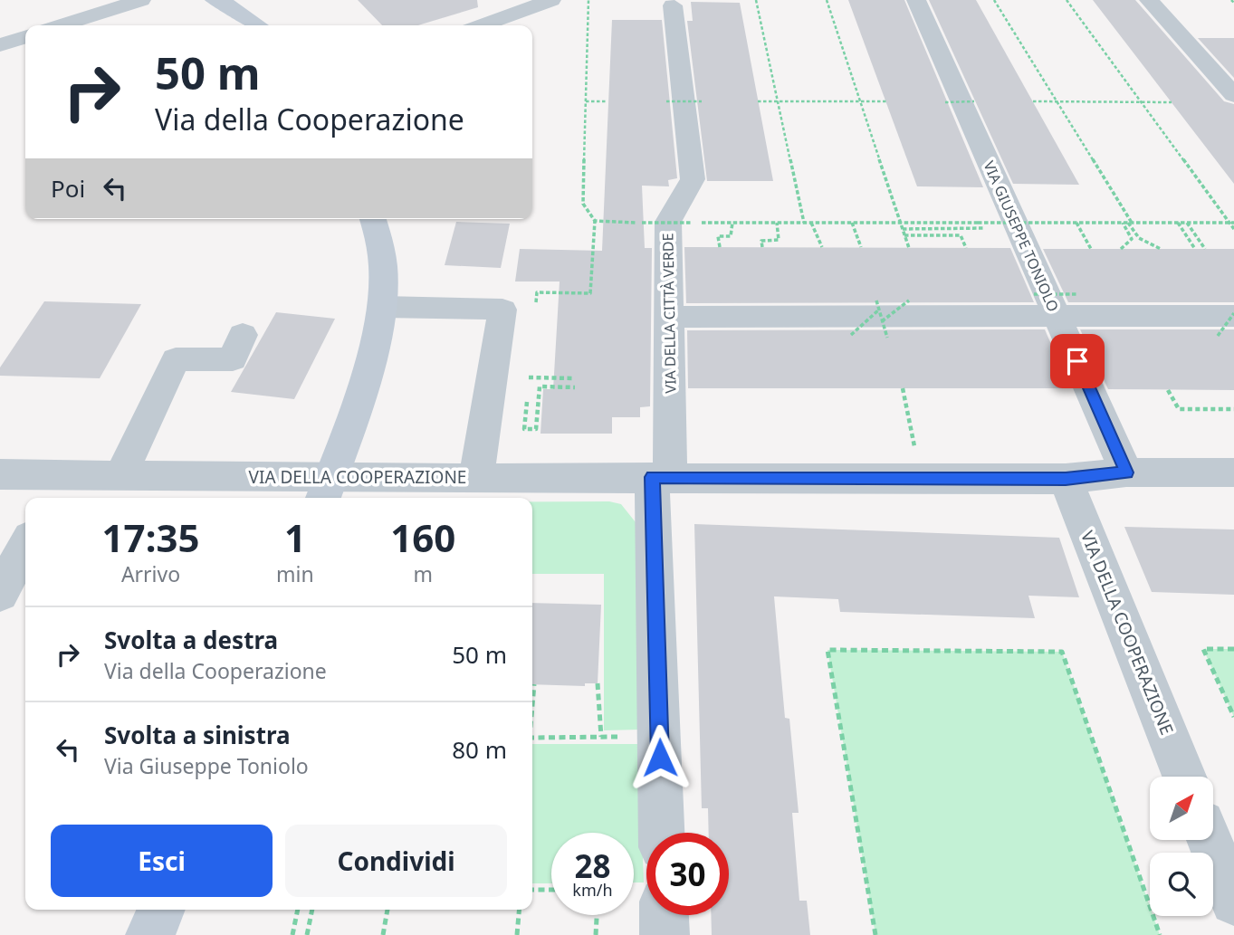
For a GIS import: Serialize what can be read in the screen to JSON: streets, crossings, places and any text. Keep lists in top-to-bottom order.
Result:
{
  "streets": {
    "street": ["VIA GIUSEPPE TONIOLO", "VIA DELLA CITTÀ VERDE", "VIA DELLA COOPERAZIONE"]
  },
  "crossings": [
    ["VIA GIUSEPPE TONIOLO", "VIA DELLA COOPERAZIONE"],
    ["VIA DELLA CITTÀ VERDE", "VIA DELLA COOPERAZIONE"]
  ],
  "north": "top right",
  "page": {
    "turn": ["50 m", "Via della Cooperazione"],
    "then": "Poi",
    "eta": [
      "17:35",
      "Arrivo",
      "1",
      "min",
      "160",
      "m"
    ],
    "list": [
      {
        "name": "Svolta a destra",
        "note": "Via della Cooperazione",
        "value": "50 m"
      },
      {
        "name": "Svolta a sinistra",
        "note": "Via Giuseppe Toniolo",
        "value": "80 m"
      }
    ],
    "buttons": ["Esci", "Condividi"],
    "speed": "28 km/h",
    "limit": "30"
  }
}
